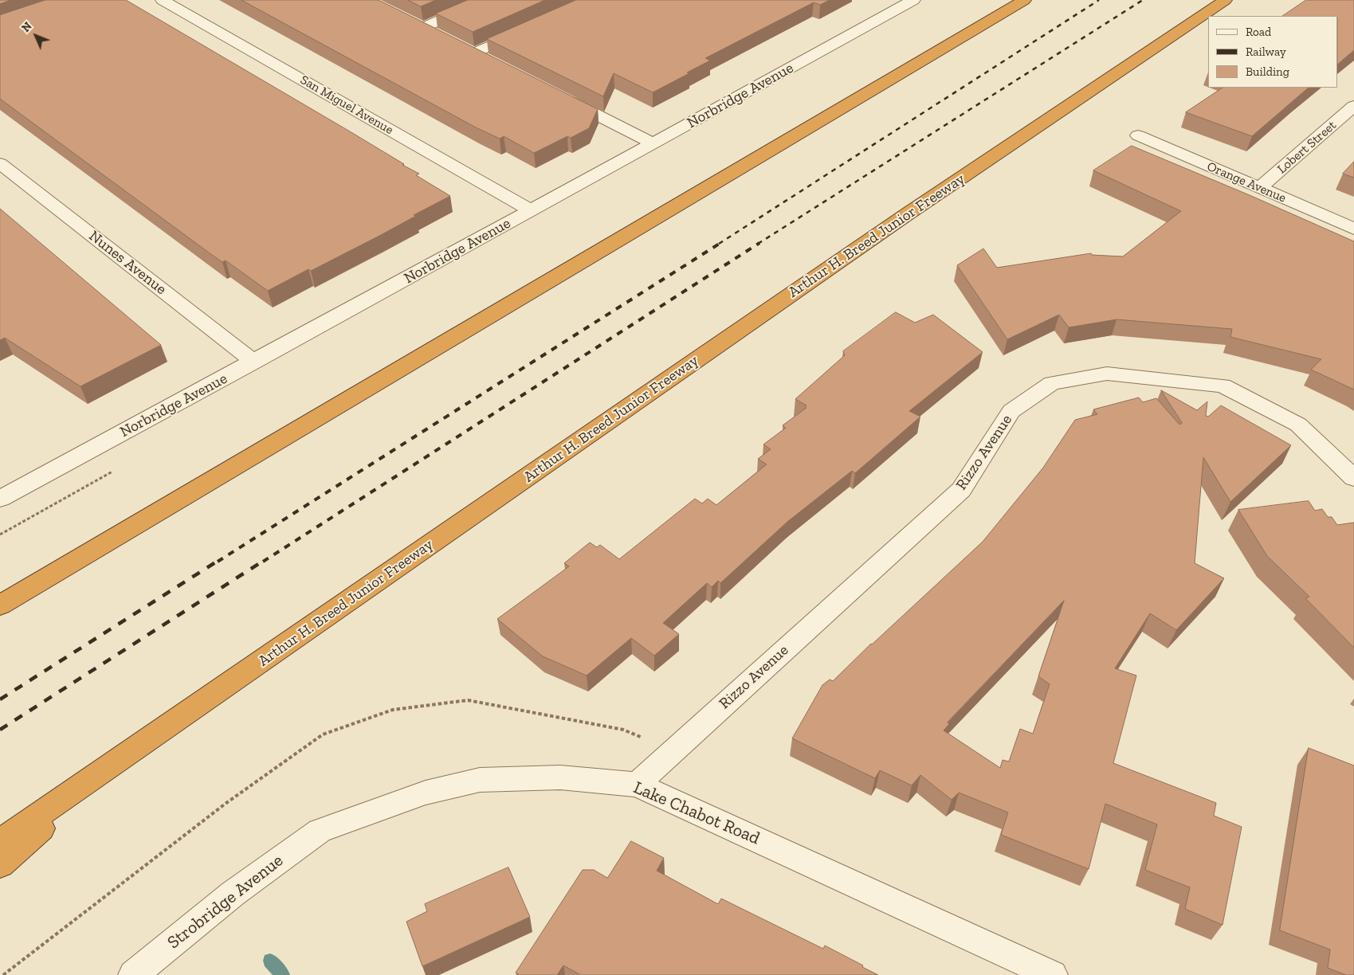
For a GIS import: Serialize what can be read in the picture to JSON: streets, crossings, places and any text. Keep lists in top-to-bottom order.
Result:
{
  "streets": {
    "highway": ["Arthur H. Breed Junior Freeway"],
    "street": [
      "Norbridge Avenue",
      "San Miguel Avenue",
      "Lobert Street",
      "Orange Avenue",
      "Nunes Avenue",
      "Rizzo Avenue",
      "Lake Chabot Road",
      "Strobridge Avenue"
    ]
  },
  "crossings": [
    ["Norbridge Avenue", "San Miguel Avenue"],
    ["Norbridge Avenue", "Nunes Avenue"],
    ["Lobert Street", "Orange Avenue"],
    ["Rizzo Avenue", "Lake Chabot Road"],
    ["Lake Chabot Road", "Strobridge Avenue"]
  ],
  "legend": ["Road", "Railway", "Building"],
  "north": "top left"
}
